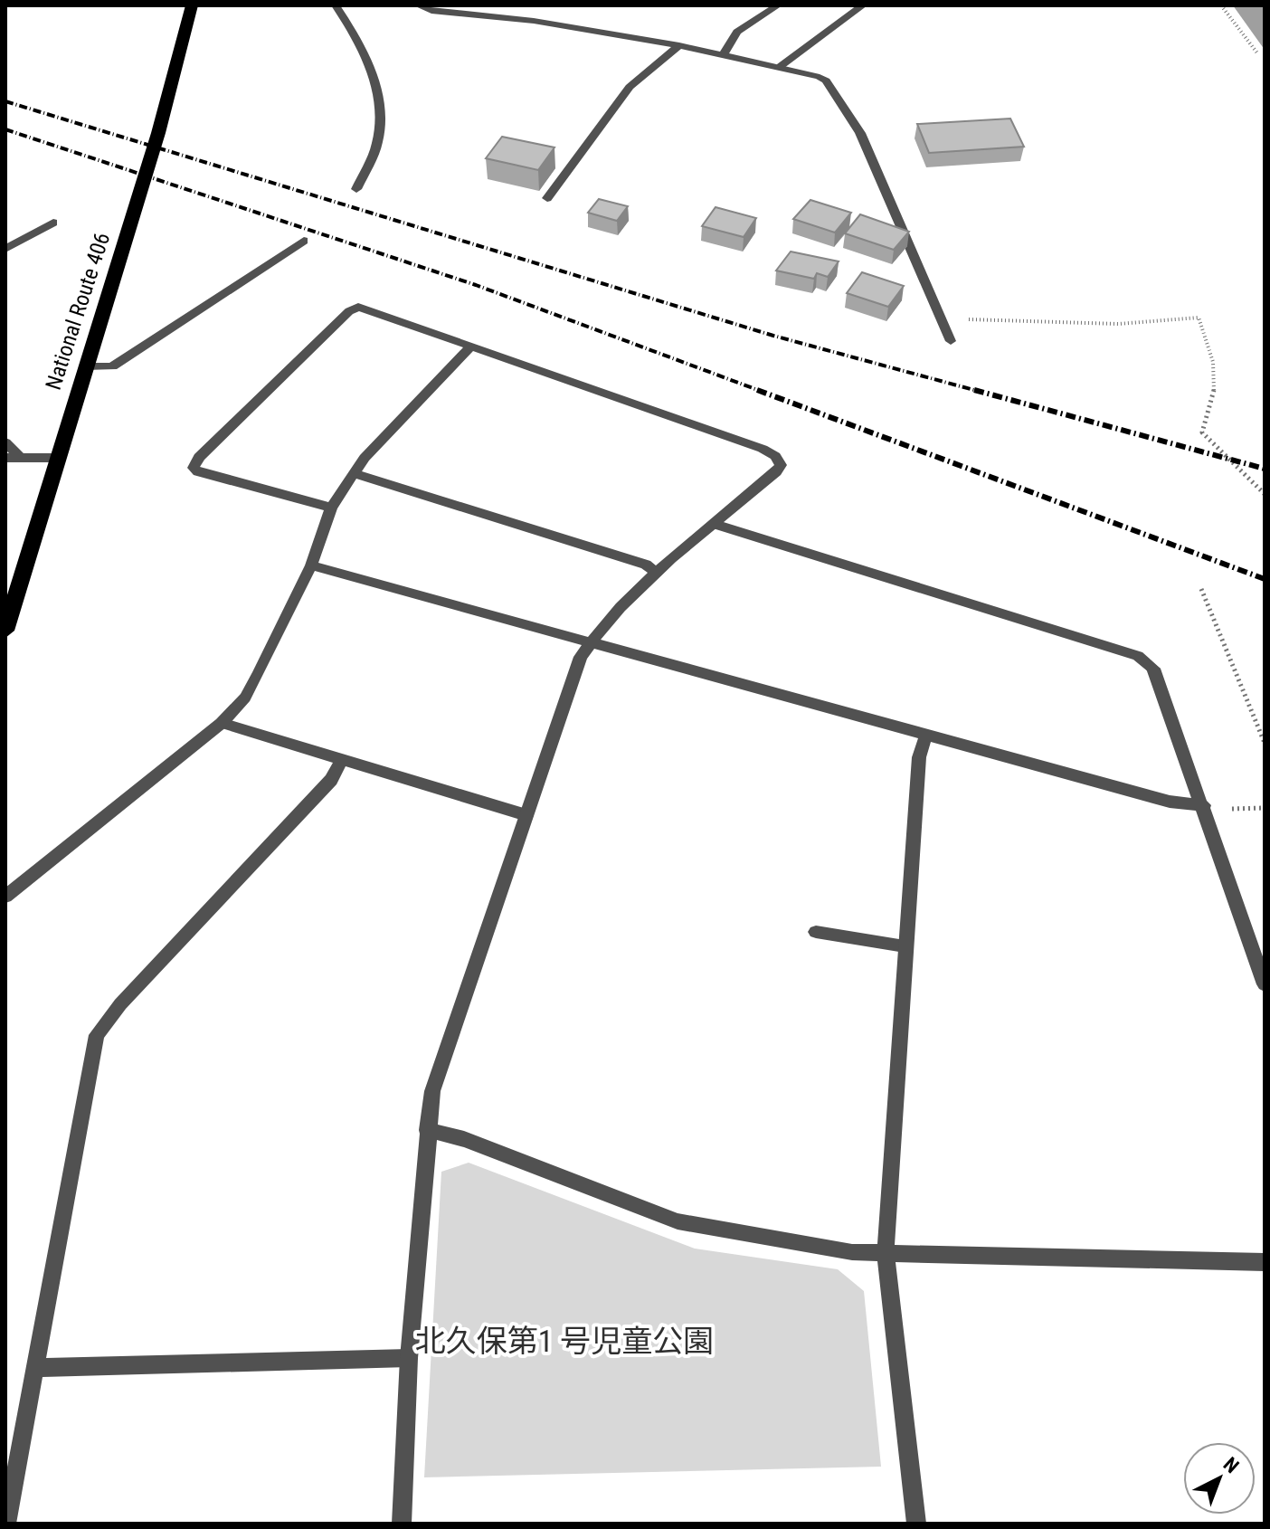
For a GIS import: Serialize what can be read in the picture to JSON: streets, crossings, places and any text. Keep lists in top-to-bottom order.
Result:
{
  "streets": {
    "highway": ["National Route 406"]
  },
  "parks": ["北久保第1 号児童公園"],
  "north": "top right"
}
